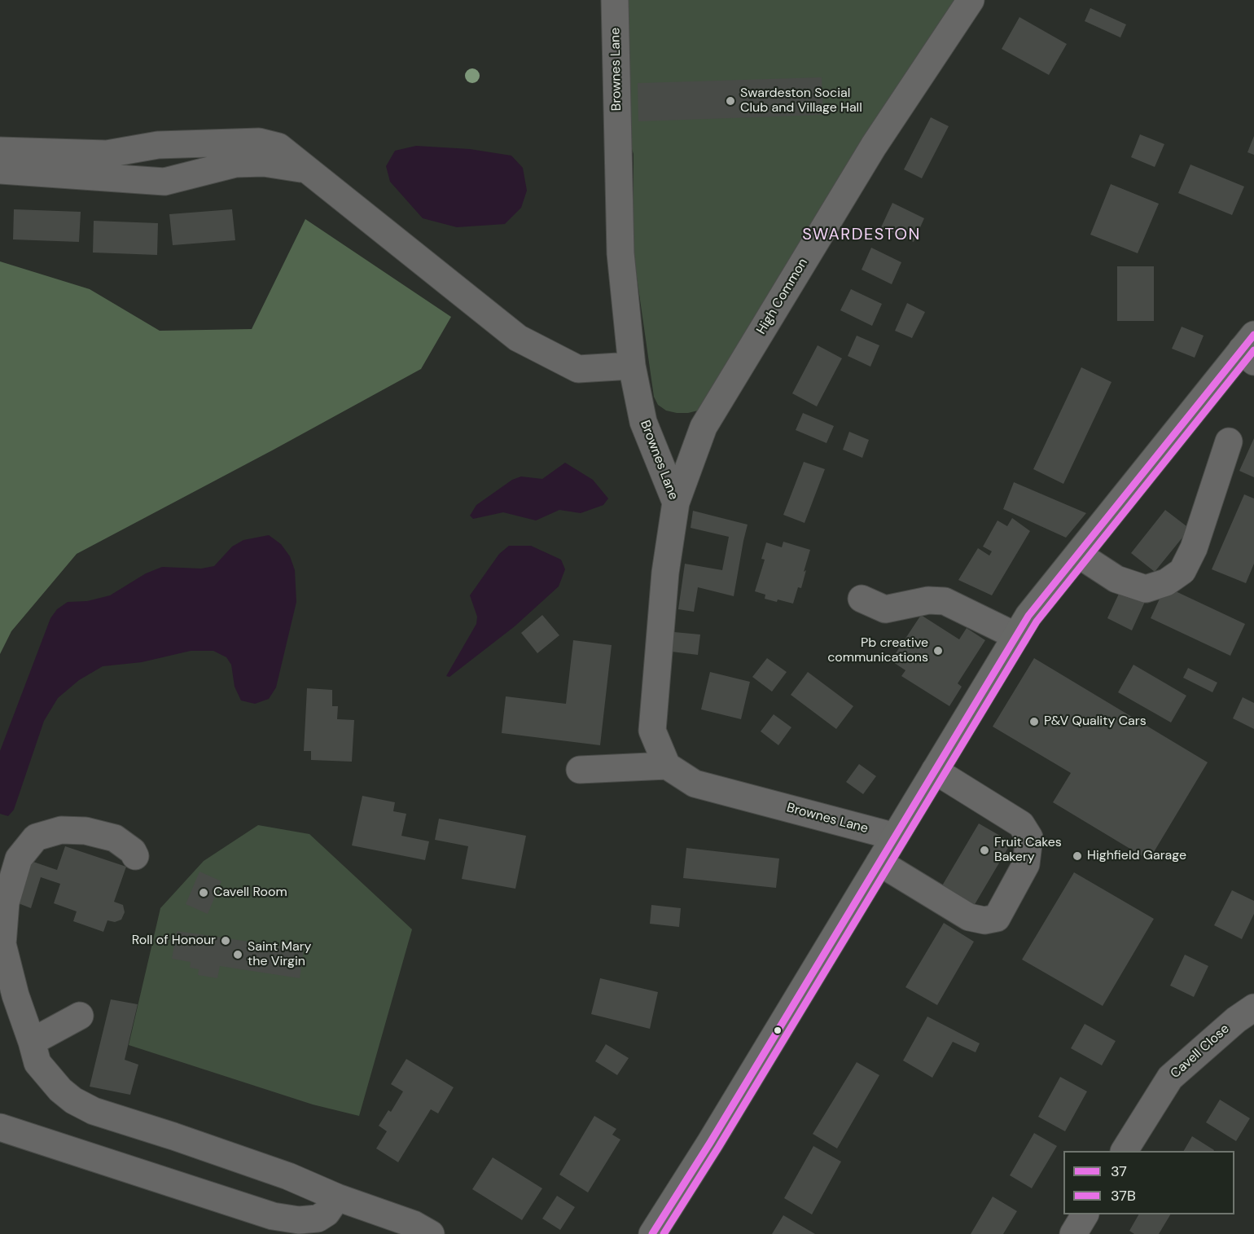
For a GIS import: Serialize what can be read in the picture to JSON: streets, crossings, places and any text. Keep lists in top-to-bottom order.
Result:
{
  "streets": {
    "street": ["Brownes Lane", "High Common", "Cavell Close"]
  },
  "crossings": [
    ["Brownes Lane", "High Common"]
  ],
  "districts": ["SWARDESTON"],
  "places": [
    "Swardeston Social Club and Village Hall",
    "Pb creative communications",
    "P&V Quality Cars",
    "Fruit Cakes Bakery",
    "Highfield Garage",
    "Cavell Room",
    "Roll of Honour",
    "Saint Mary the Virgin"
  ],
  "lines": ["transit line 37", "transit line 37B"],
  "legend": ["37", "37B"]
}
